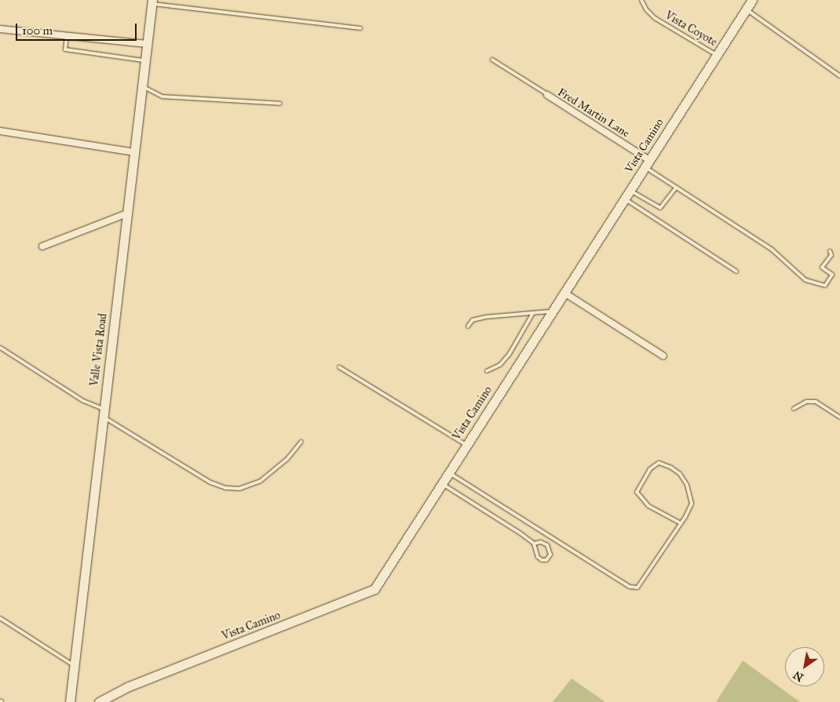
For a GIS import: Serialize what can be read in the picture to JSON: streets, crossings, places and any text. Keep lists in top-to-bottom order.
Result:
{
  "streets": {
    "street": ["Fred Martin Lane", "Vista Camino", "Valle Vista Road"],
    "lane": ["Vista Coyote"]
  },
  "crossings": [
    ["Vista Coyote", "Vista Camino"],
    ["Fred Martin Lane", "Vista Camino"]
  ],
  "scale_bar": "100 m",
  "north": "bottom left"
}
